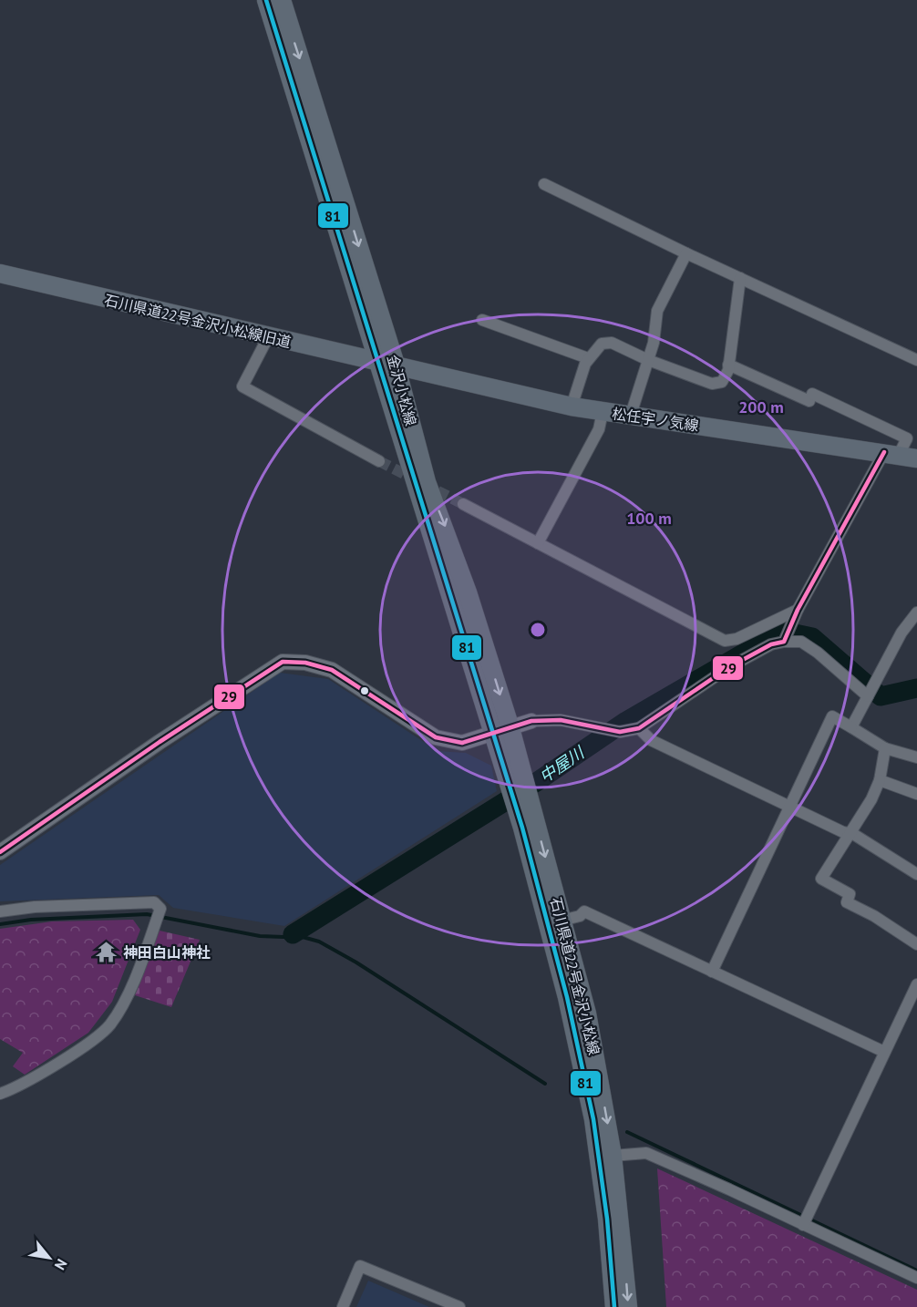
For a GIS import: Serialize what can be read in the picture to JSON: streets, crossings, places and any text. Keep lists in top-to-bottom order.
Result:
{
  "streets": {
    "main road": [
      "石川県道22号金沢小松線旧道",
      "金沢小松線",
      "松任宇ノ気線",
      "石川県道22号金沢小松線"
    ]
  },
  "crossings": [
    ["石川県道22号金沢小松線旧道", "金沢小松線"],
    ["石川県道22号金沢小松線旧道", "松任宇ノ気線"],
    ["金沢小松線", "松任宇ノ気線"],
    ["金沢小松線", "石川県道22号金沢小松線"]
  ],
  "water": ["中屋川"],
  "places": {
    "temple": ["神田白山神社"]
  },
  "lines": ["transit line 81", "transit line 29"],
  "north": "bottom right",
  "rings": ["200 m", "100 m"]
}
